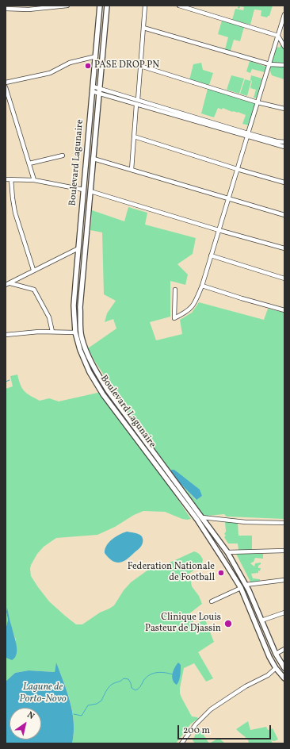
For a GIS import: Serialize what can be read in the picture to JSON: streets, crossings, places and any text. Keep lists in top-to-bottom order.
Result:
{
  "streets": {
    "main road": ["Boulevard Lagunaire"]
  },
  "water": ["Lagune de Porto-Novo"],
  "places": ["PASE DROP PN", "Federation Nationale de Football", "Clinique Louis Pasteur de Djassin"],
  "scale_bar": "200 m",
  "north": "top right"
}
